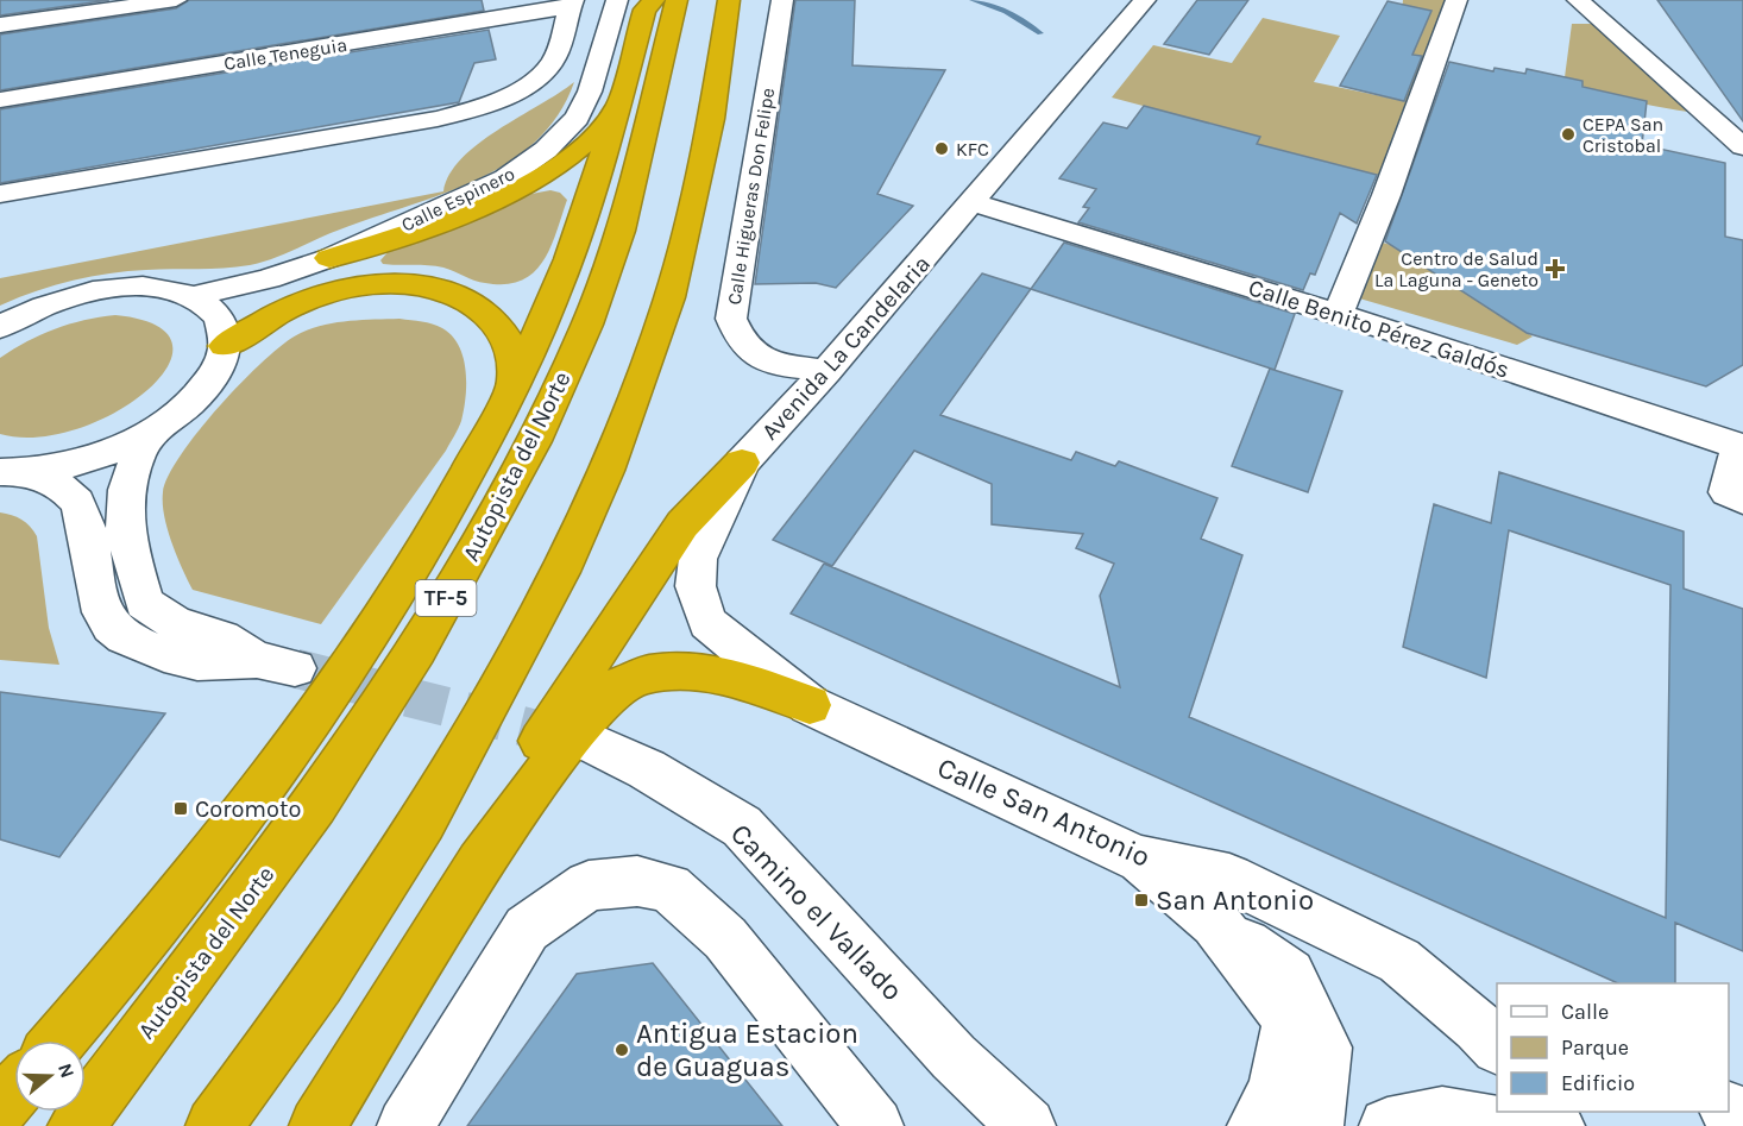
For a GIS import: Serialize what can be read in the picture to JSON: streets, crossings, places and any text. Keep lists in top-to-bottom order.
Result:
{
  "streets": {
    "highway": ["Autopista del Norte", "TF-5"],
    "street": [
      "Calle Teneguia",
      "Calle Higueras Don Felipe",
      "Calle Espinero",
      "Calle Benito Pérez Galdós",
      "Avenida La Candelaria",
      "Calle San Antonio",
      "Camino el Vallado"
    ]
  },
  "crossings": [
    ["Calle Higueras Don Felipe", "Avenida La Candelaria"],
    ["Calle Benito Pérez Galdós", "Avenida La Candelaria"],
    ["Avenida La Candelaria", "Calle San Antonio"]
  ],
  "places": {
    "other": ["CEPA San Cristobal", "KFC", "Antigua Estacion de Guaguas"],
    "health": ["Centro de Salud La Laguna - Geneto"],
    "transit": ["Coromoto", "San Antonio"]
  },
  "legend": ["Calle", "Parque", "Edificio"],
  "north": "right"
}
